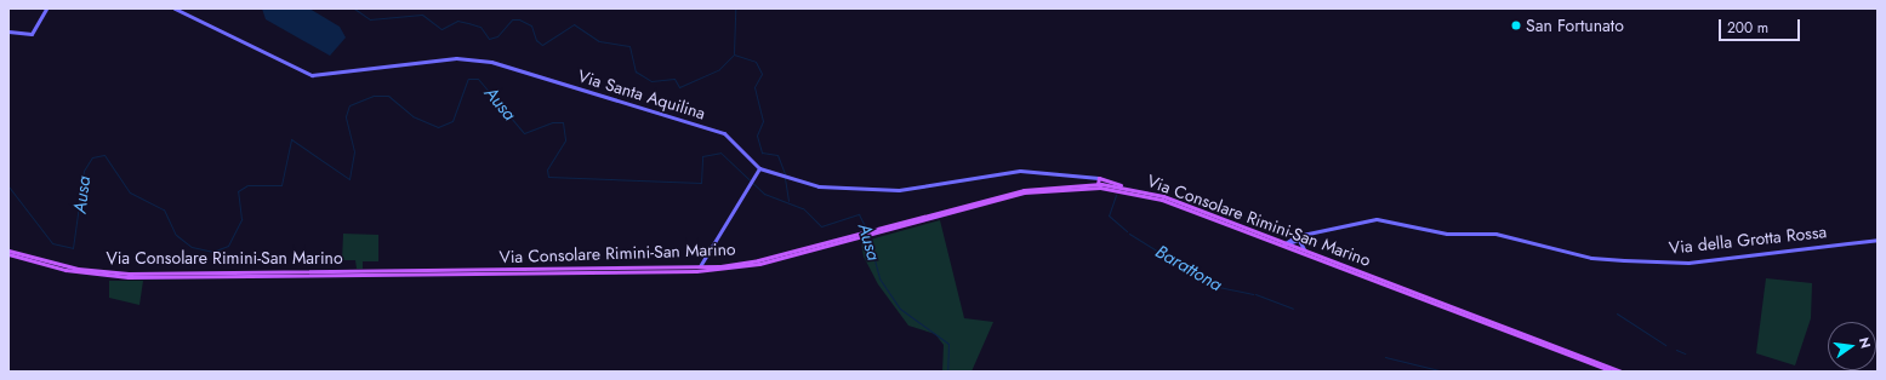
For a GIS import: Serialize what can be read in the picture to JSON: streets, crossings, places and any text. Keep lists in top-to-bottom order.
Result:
{
  "streets": {
    "main road": ["Via Consolare Rimini-San Marino"],
    "street": ["Via Santa Aquilina", "Via della Grotta Rossa"]
  },
  "crossings": [
    ["Via Santa Aquilina", "Via Consolare Rimini-San Marino"],
    ["Via Consolare Rimini-San Marino", "Via della Grotta Rossa"]
  ],
  "water": ["Ausa", "Barattona"],
  "places": ["San Fortunato"],
  "scale_bar": "200 m",
  "north": "right"
}
